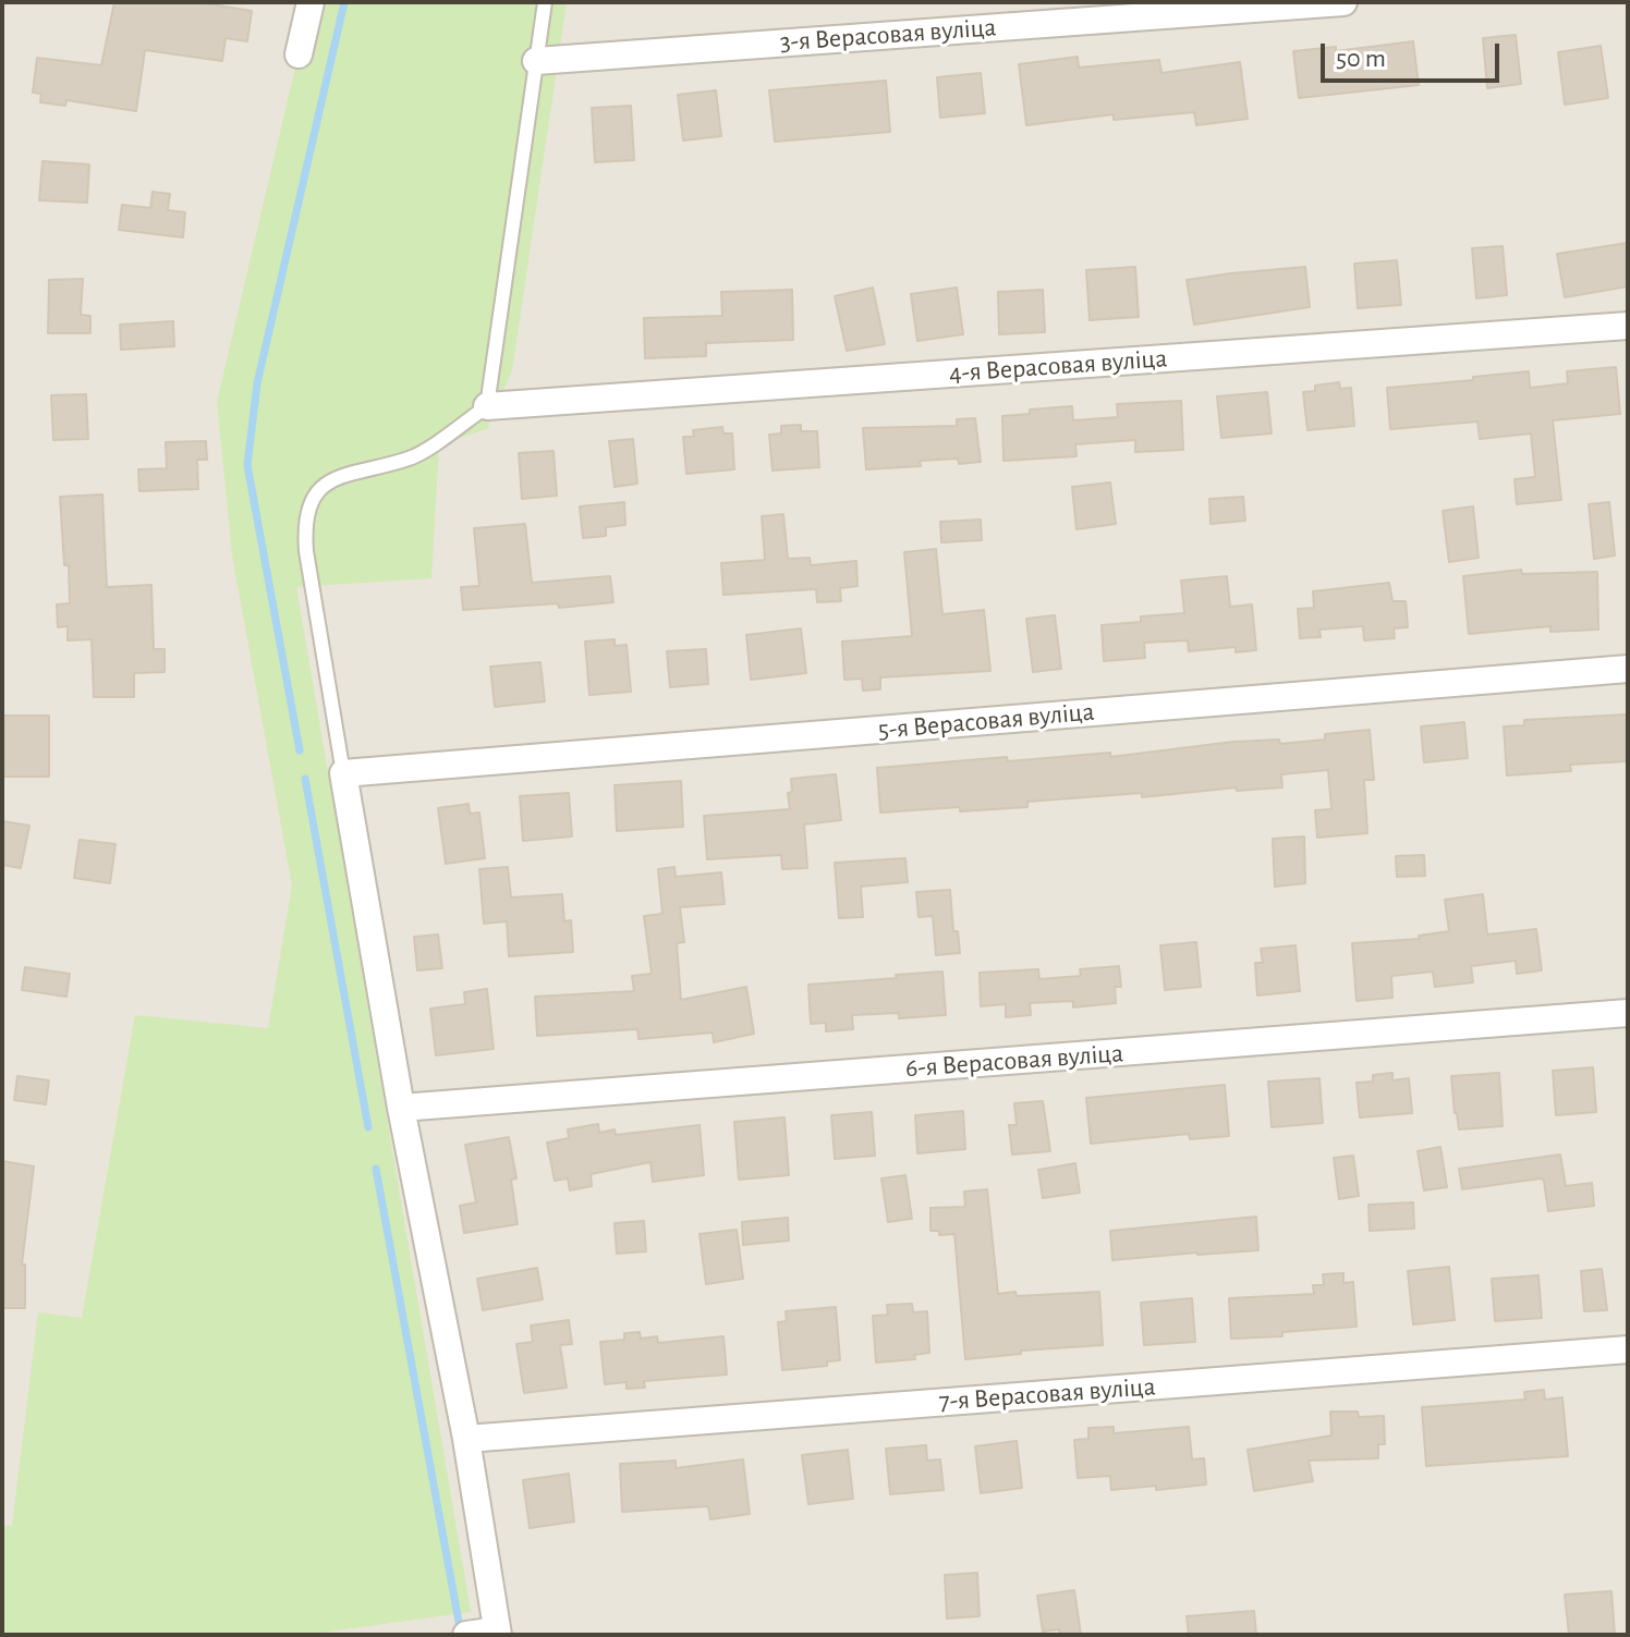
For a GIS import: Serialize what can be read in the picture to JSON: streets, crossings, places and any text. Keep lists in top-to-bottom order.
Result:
{
  "streets": {
    "street": [
      "3-я Верасовая вуліца",
      "4-я Верасовая вуліца",
      "5-я Верасовая вуліца",
      "6-я Верасовая вуліца",
      "7-я Верасовая вуліца"
    ]
  },
  "scale_bar": "50 m"
}
